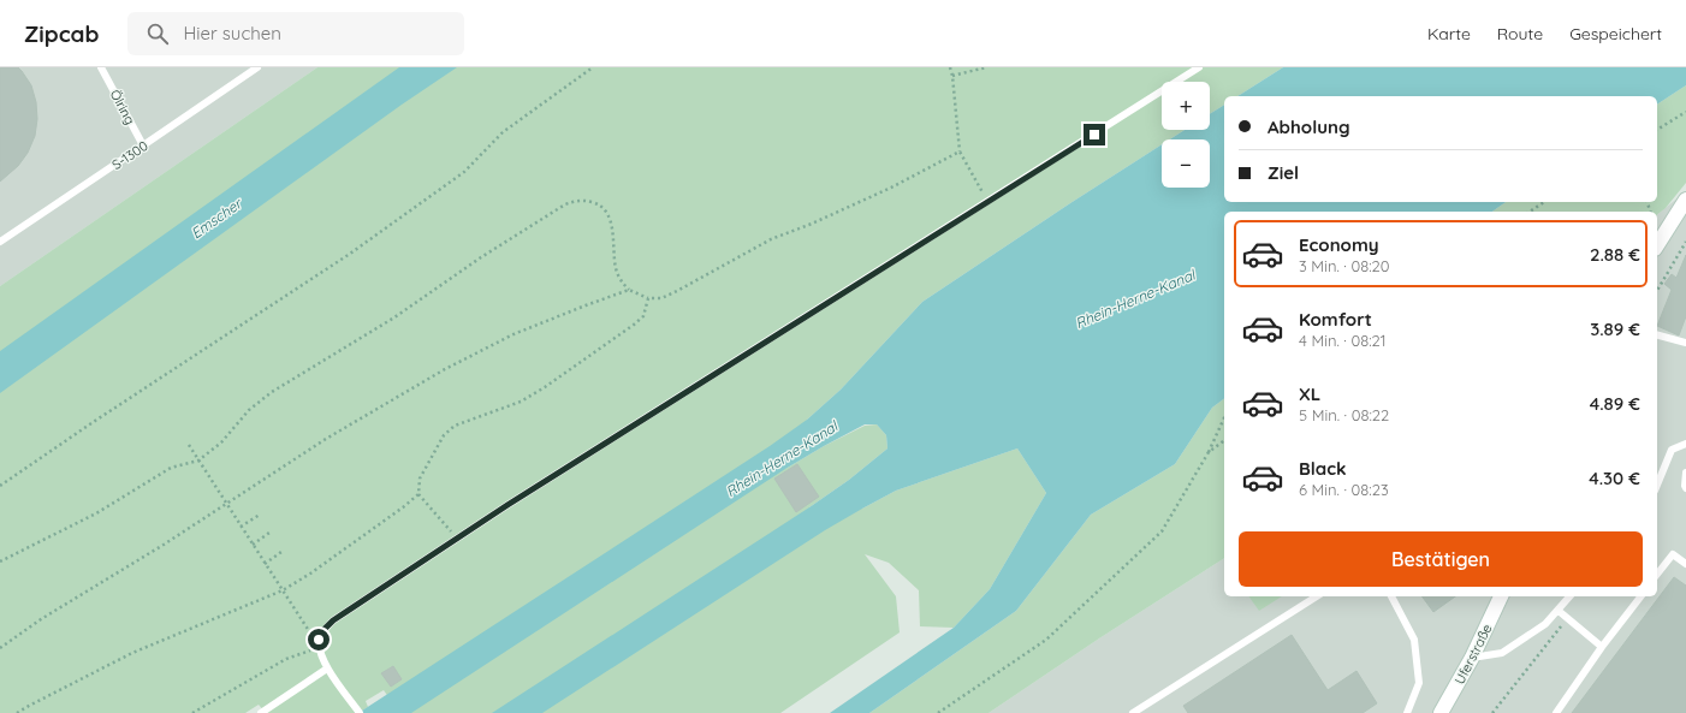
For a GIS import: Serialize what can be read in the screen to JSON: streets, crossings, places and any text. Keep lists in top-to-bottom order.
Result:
{
  "streets": {
    "main road": ["Uferstraße"],
    "lane": ["Ölring", "S-1300"]
  },
  "crossings": [
    ["Ölring", "S-1300"]
  ],
  "water": ["Emscher", "Rhein-Herne-Kanal"],
  "page": {
    "header": "Zipcab",
    "search": "Hier suchen",
    "nav": ["Karte", "Route", "Gespeichert"],
    "map_buttons": ["+", "−"],
    "banner": ["Abholung", "Ziel"],
    "list": [
      {
        "name": "Economy",
        "note": "3 Min. · 08:20",
        "value": "2.88 €"
      },
      {
        "name": "Komfort",
        "note": "4 Min. · 08:21",
        "value": "3.89 €"
      },
      {
        "name": "XL",
        "note": "5 Min. · 08:22",
        "value": "4.89 €"
      },
      {
        "name": "Black",
        "note": "6 Min. · 08:23",
        "value": "4.30 €"
      }
    ],
    "buttons": "Bestätigen"
  }
}
